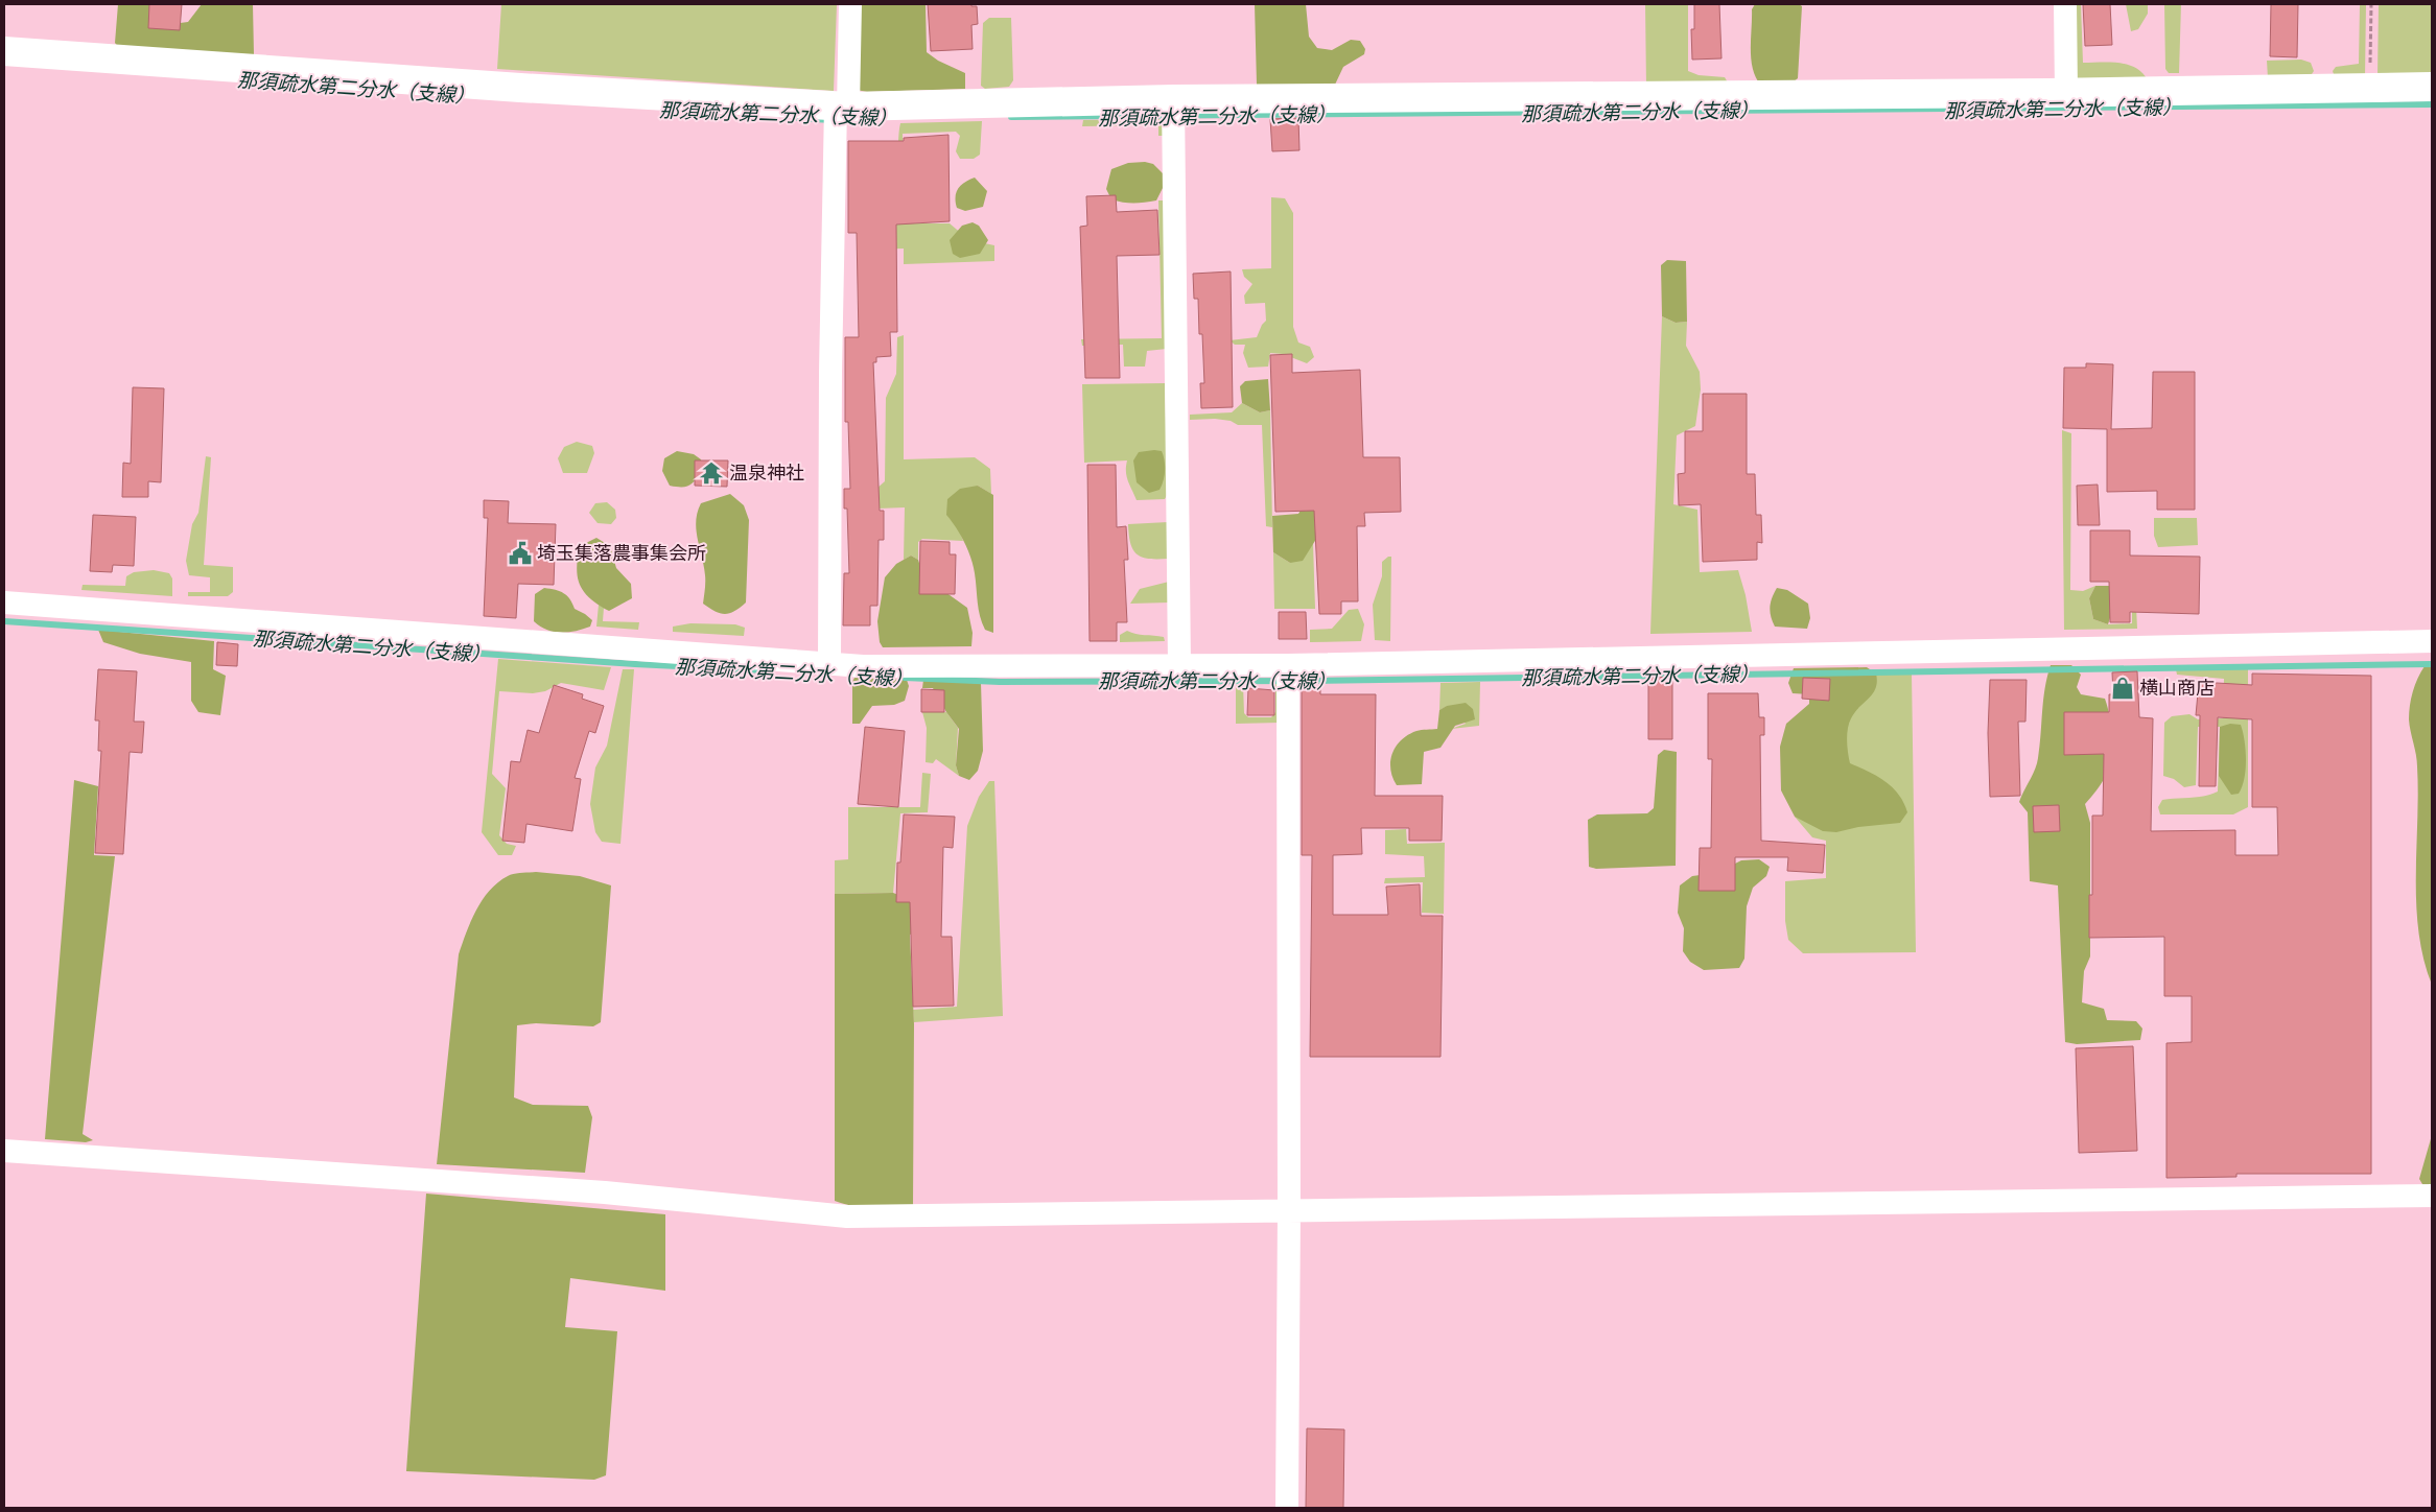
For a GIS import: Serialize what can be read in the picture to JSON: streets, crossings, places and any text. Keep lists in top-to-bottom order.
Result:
{
  "water": ["那須疏水第二分水（支線）"],
  "places": {
    "temple": ["温泉神社"],
    "public building": ["埼玉集落農事集会所"],
    "shop": ["横山商店"]
  }
}
